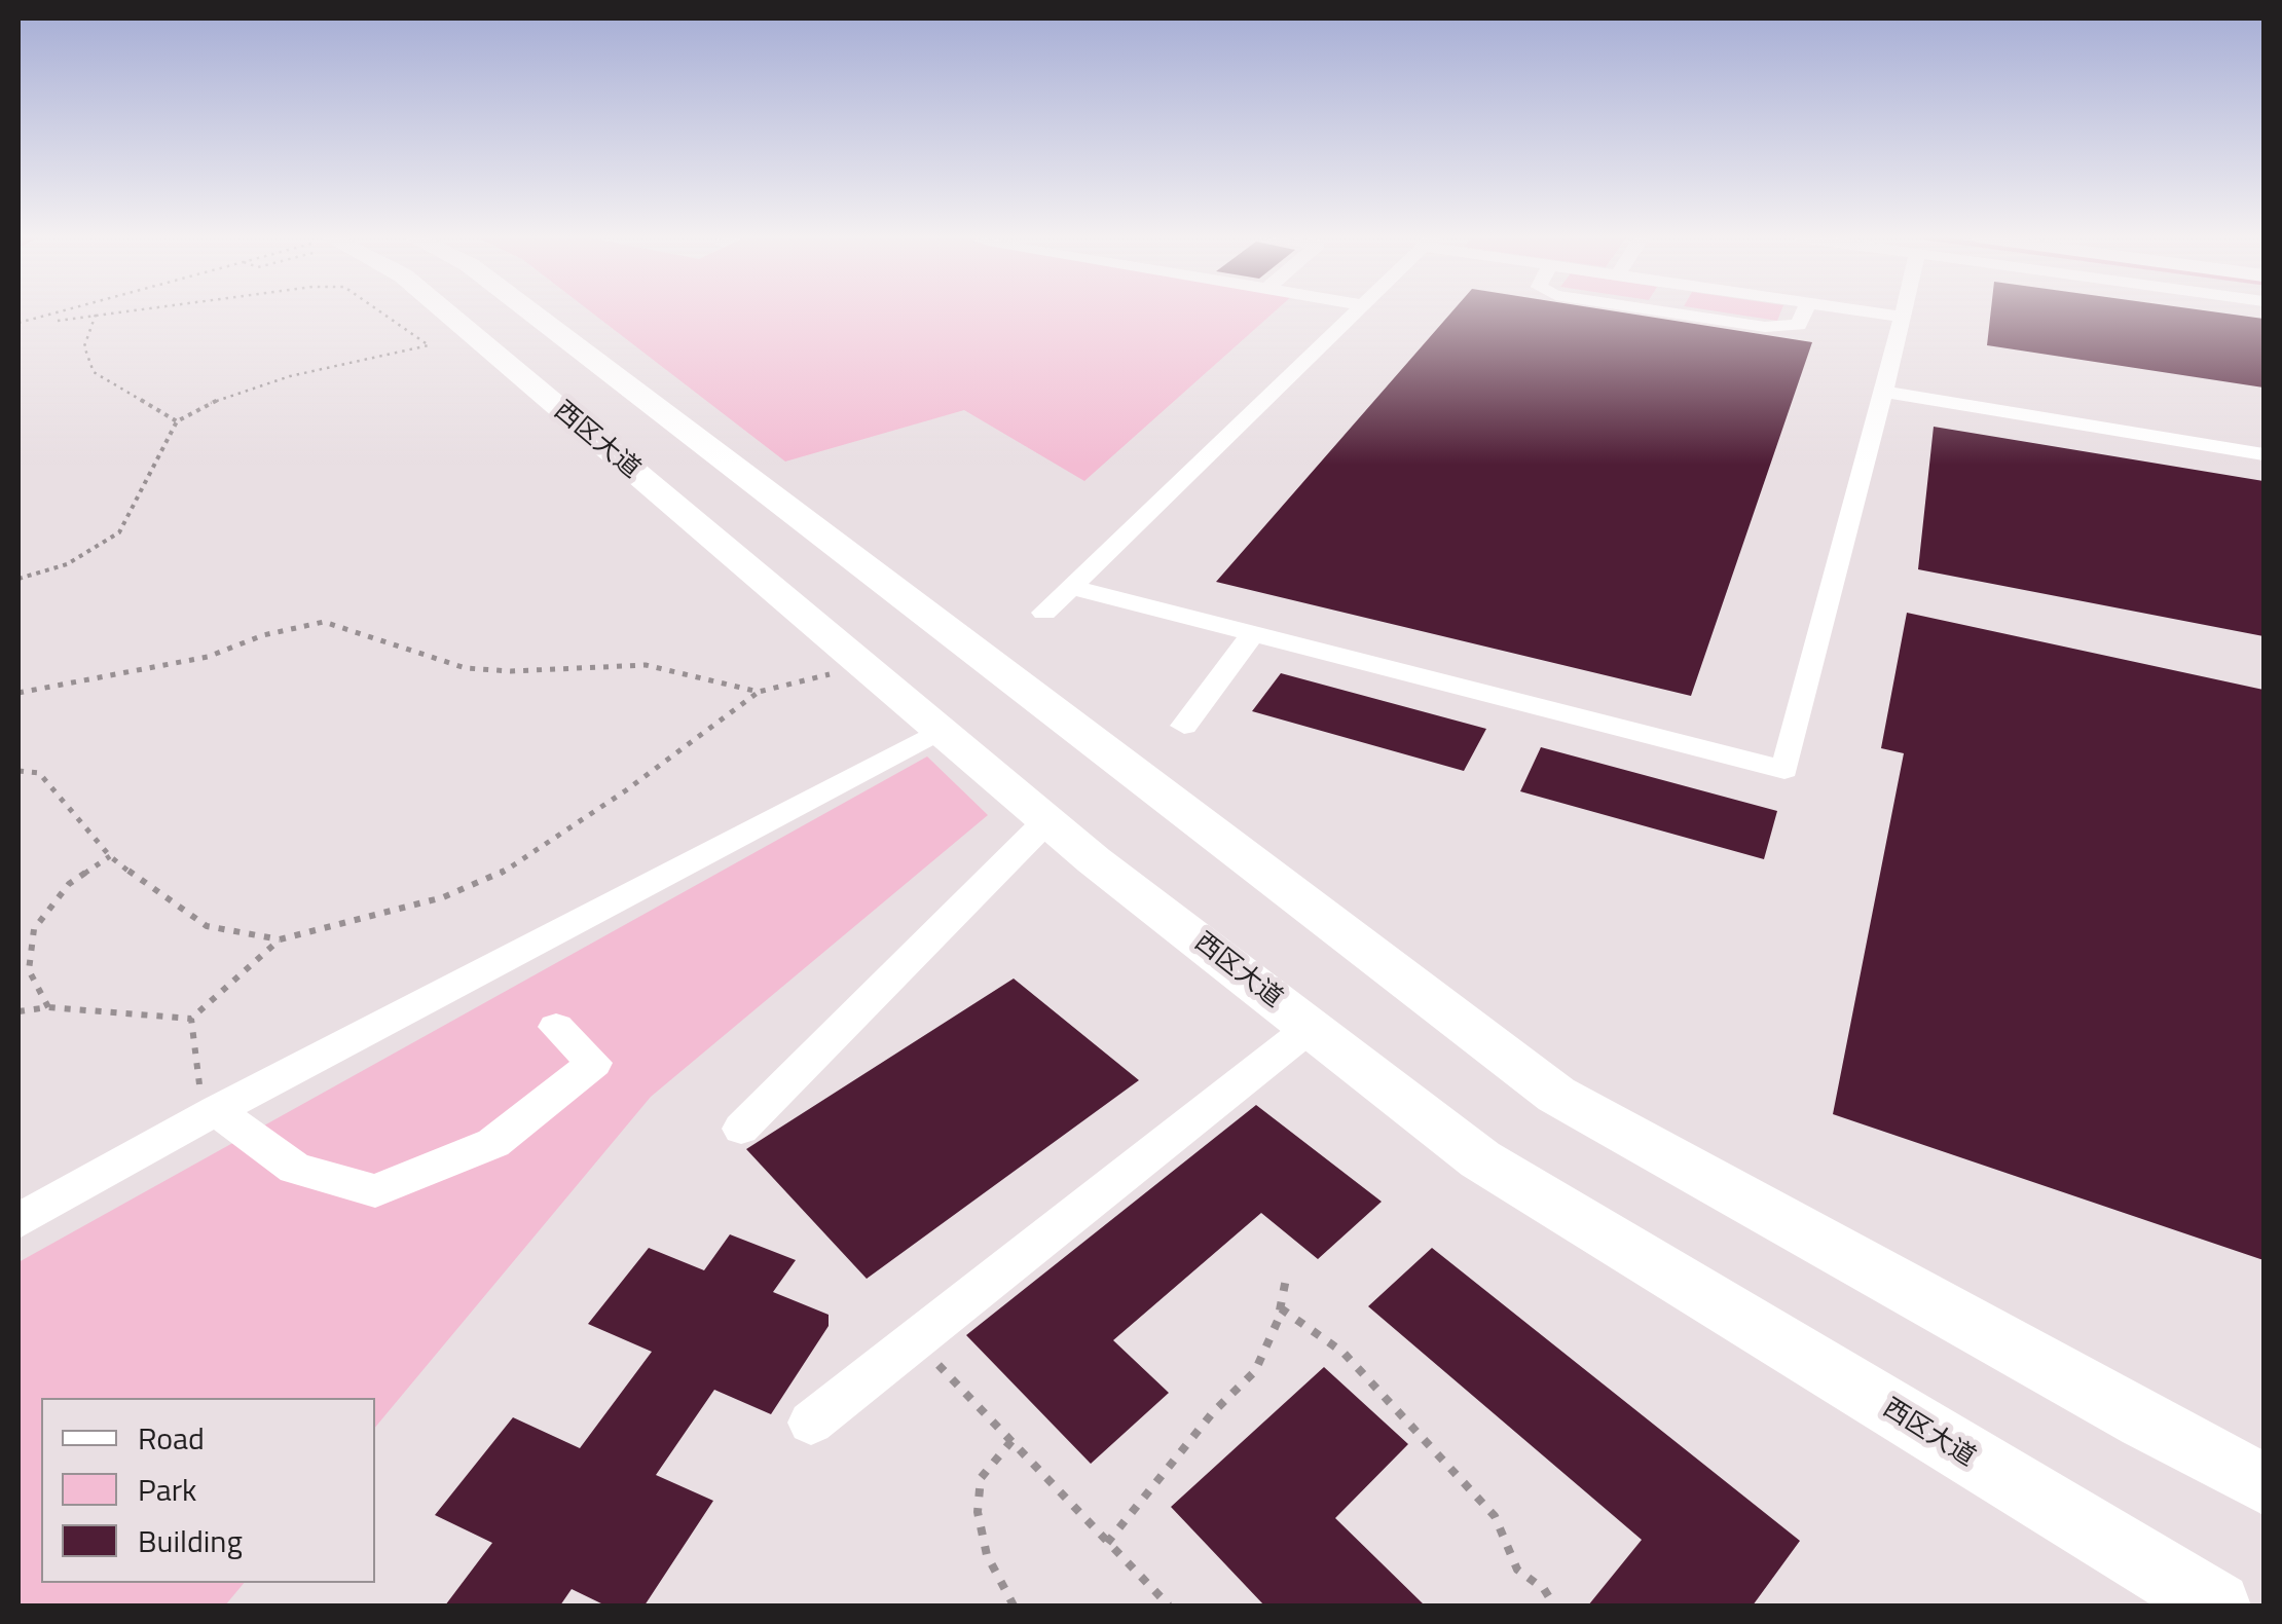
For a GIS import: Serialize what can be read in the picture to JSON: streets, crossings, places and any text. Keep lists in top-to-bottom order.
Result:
{
  "streets": {
    "main road": ["西区大道"]
  },
  "legend": ["Road", "Park", "Building"]
}
